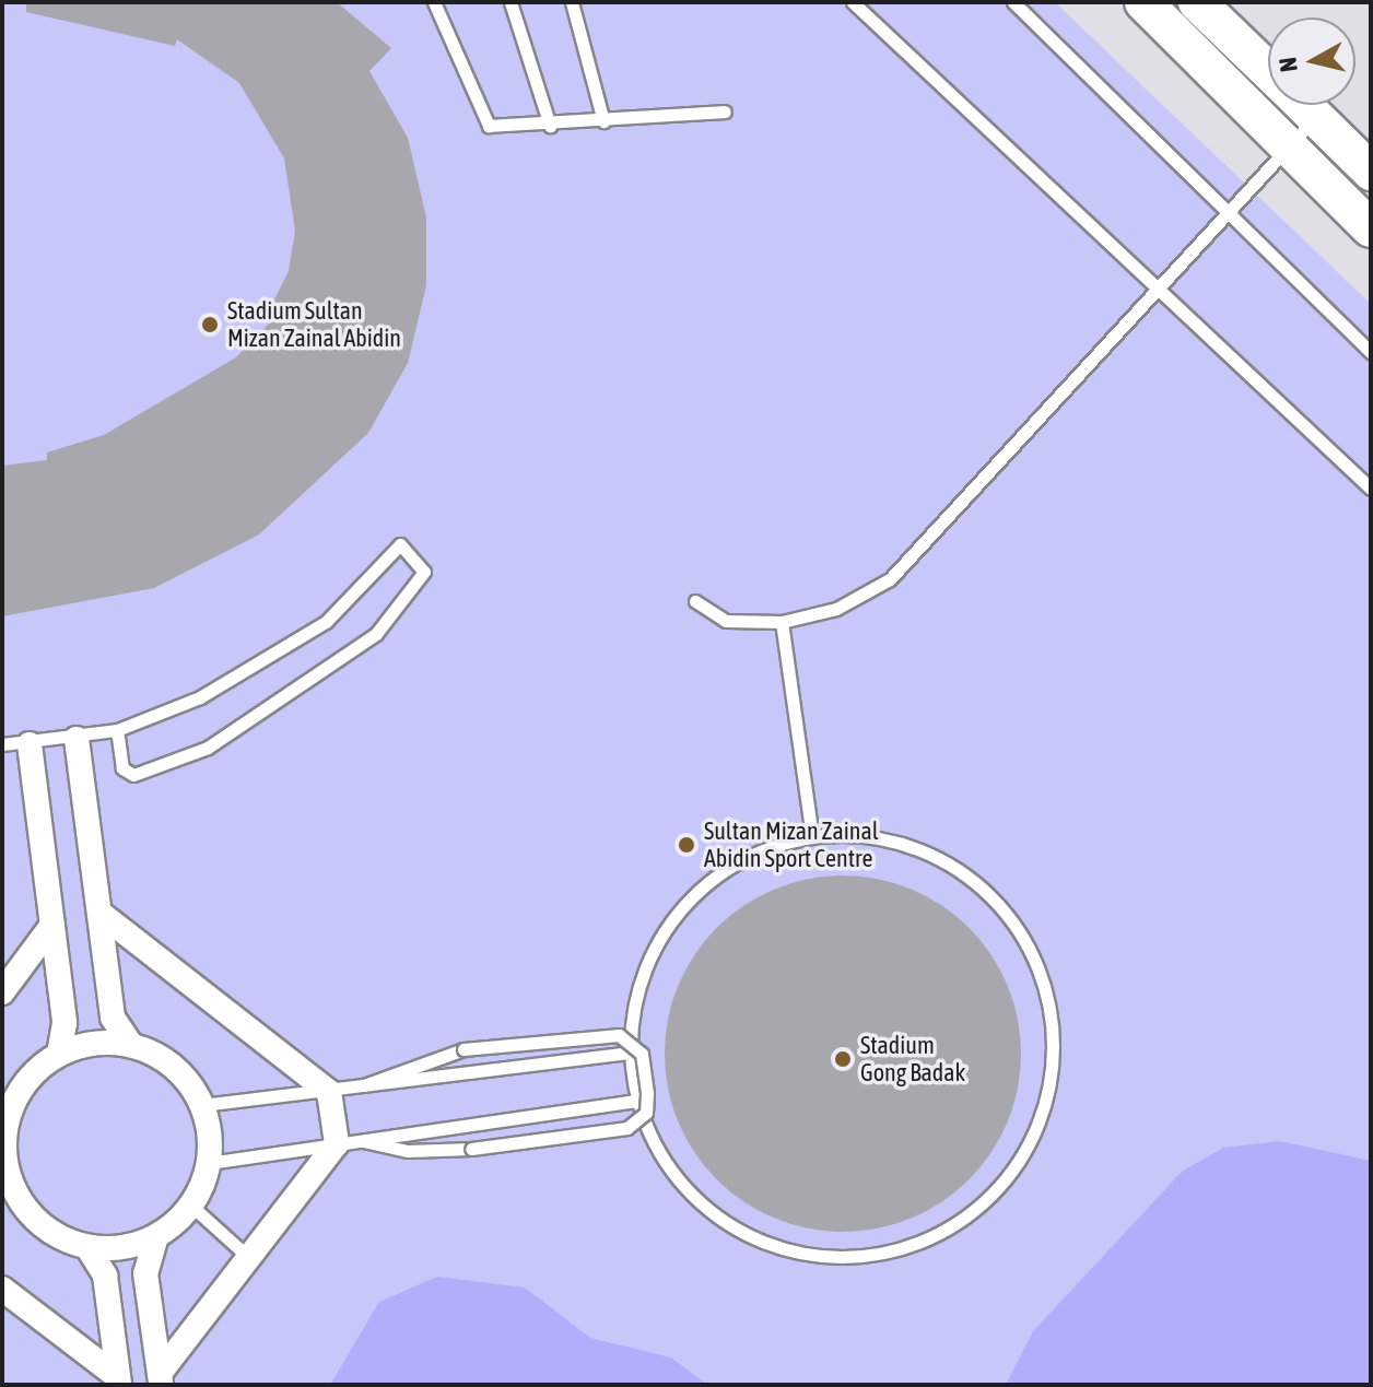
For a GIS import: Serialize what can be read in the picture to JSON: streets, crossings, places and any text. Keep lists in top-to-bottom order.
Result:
{
  "places": ["Stadium Sultan Mizan Zainal Abidin", "Sultan Mizan Zainal Abidin Sport Centre", "Stadium Gong Badak"],
  "north": "left"
}
